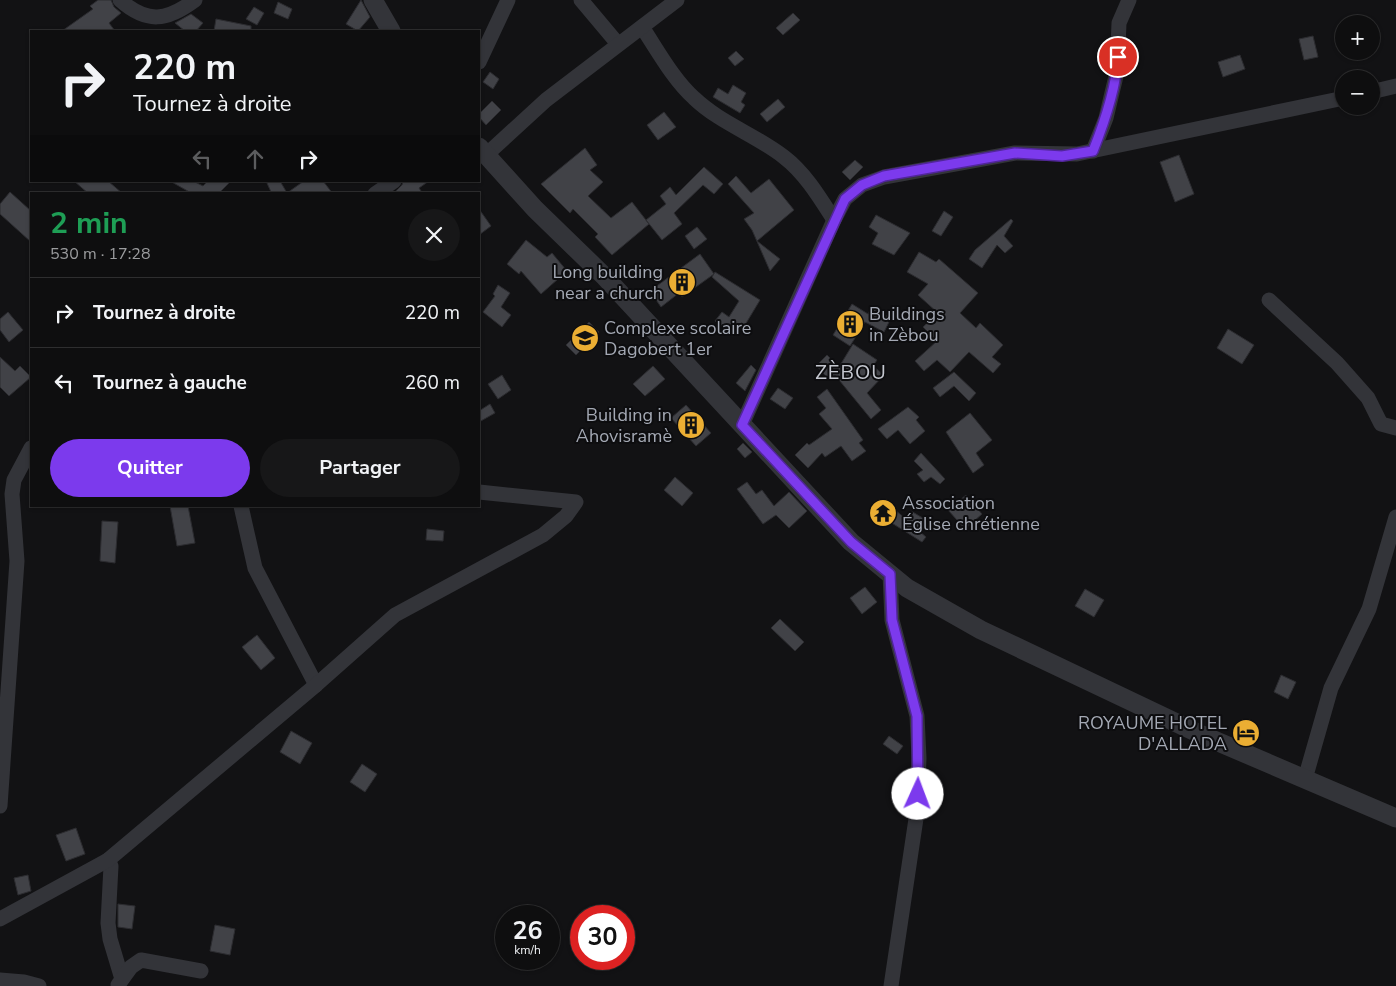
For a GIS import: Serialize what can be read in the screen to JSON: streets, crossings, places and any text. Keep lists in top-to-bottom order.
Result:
{
  "districts": ["ZÈBOU"],
  "places": {
    "building": ["Long building near a church", "Buildings in Zèbou", "Building in Ahovisramè"],
    "school or university": ["Complexe scolaire Dagobert 1er"],
    "temple": ["Association Église chrétienne"],
    "hotel": ["ROYAUME HOTEL D'ALLADA"]
  },
  "page": {
    "map_buttons": ["+", "−"],
    "turn": ["220 m", "Tournez à droite"],
    "heading": ["2 min", "530 m · 17:28"],
    "list": [
      {
        "name": "Tournez à droite",
        "value": "220 m"
      },
      {
        "name": "Tournez à gauche",
        "value": "260 m"
      }
    ],
    "buttons": ["Quitter", "Partager"],
    "speed": "26 km/h",
    "limit": "30"
  }
}
